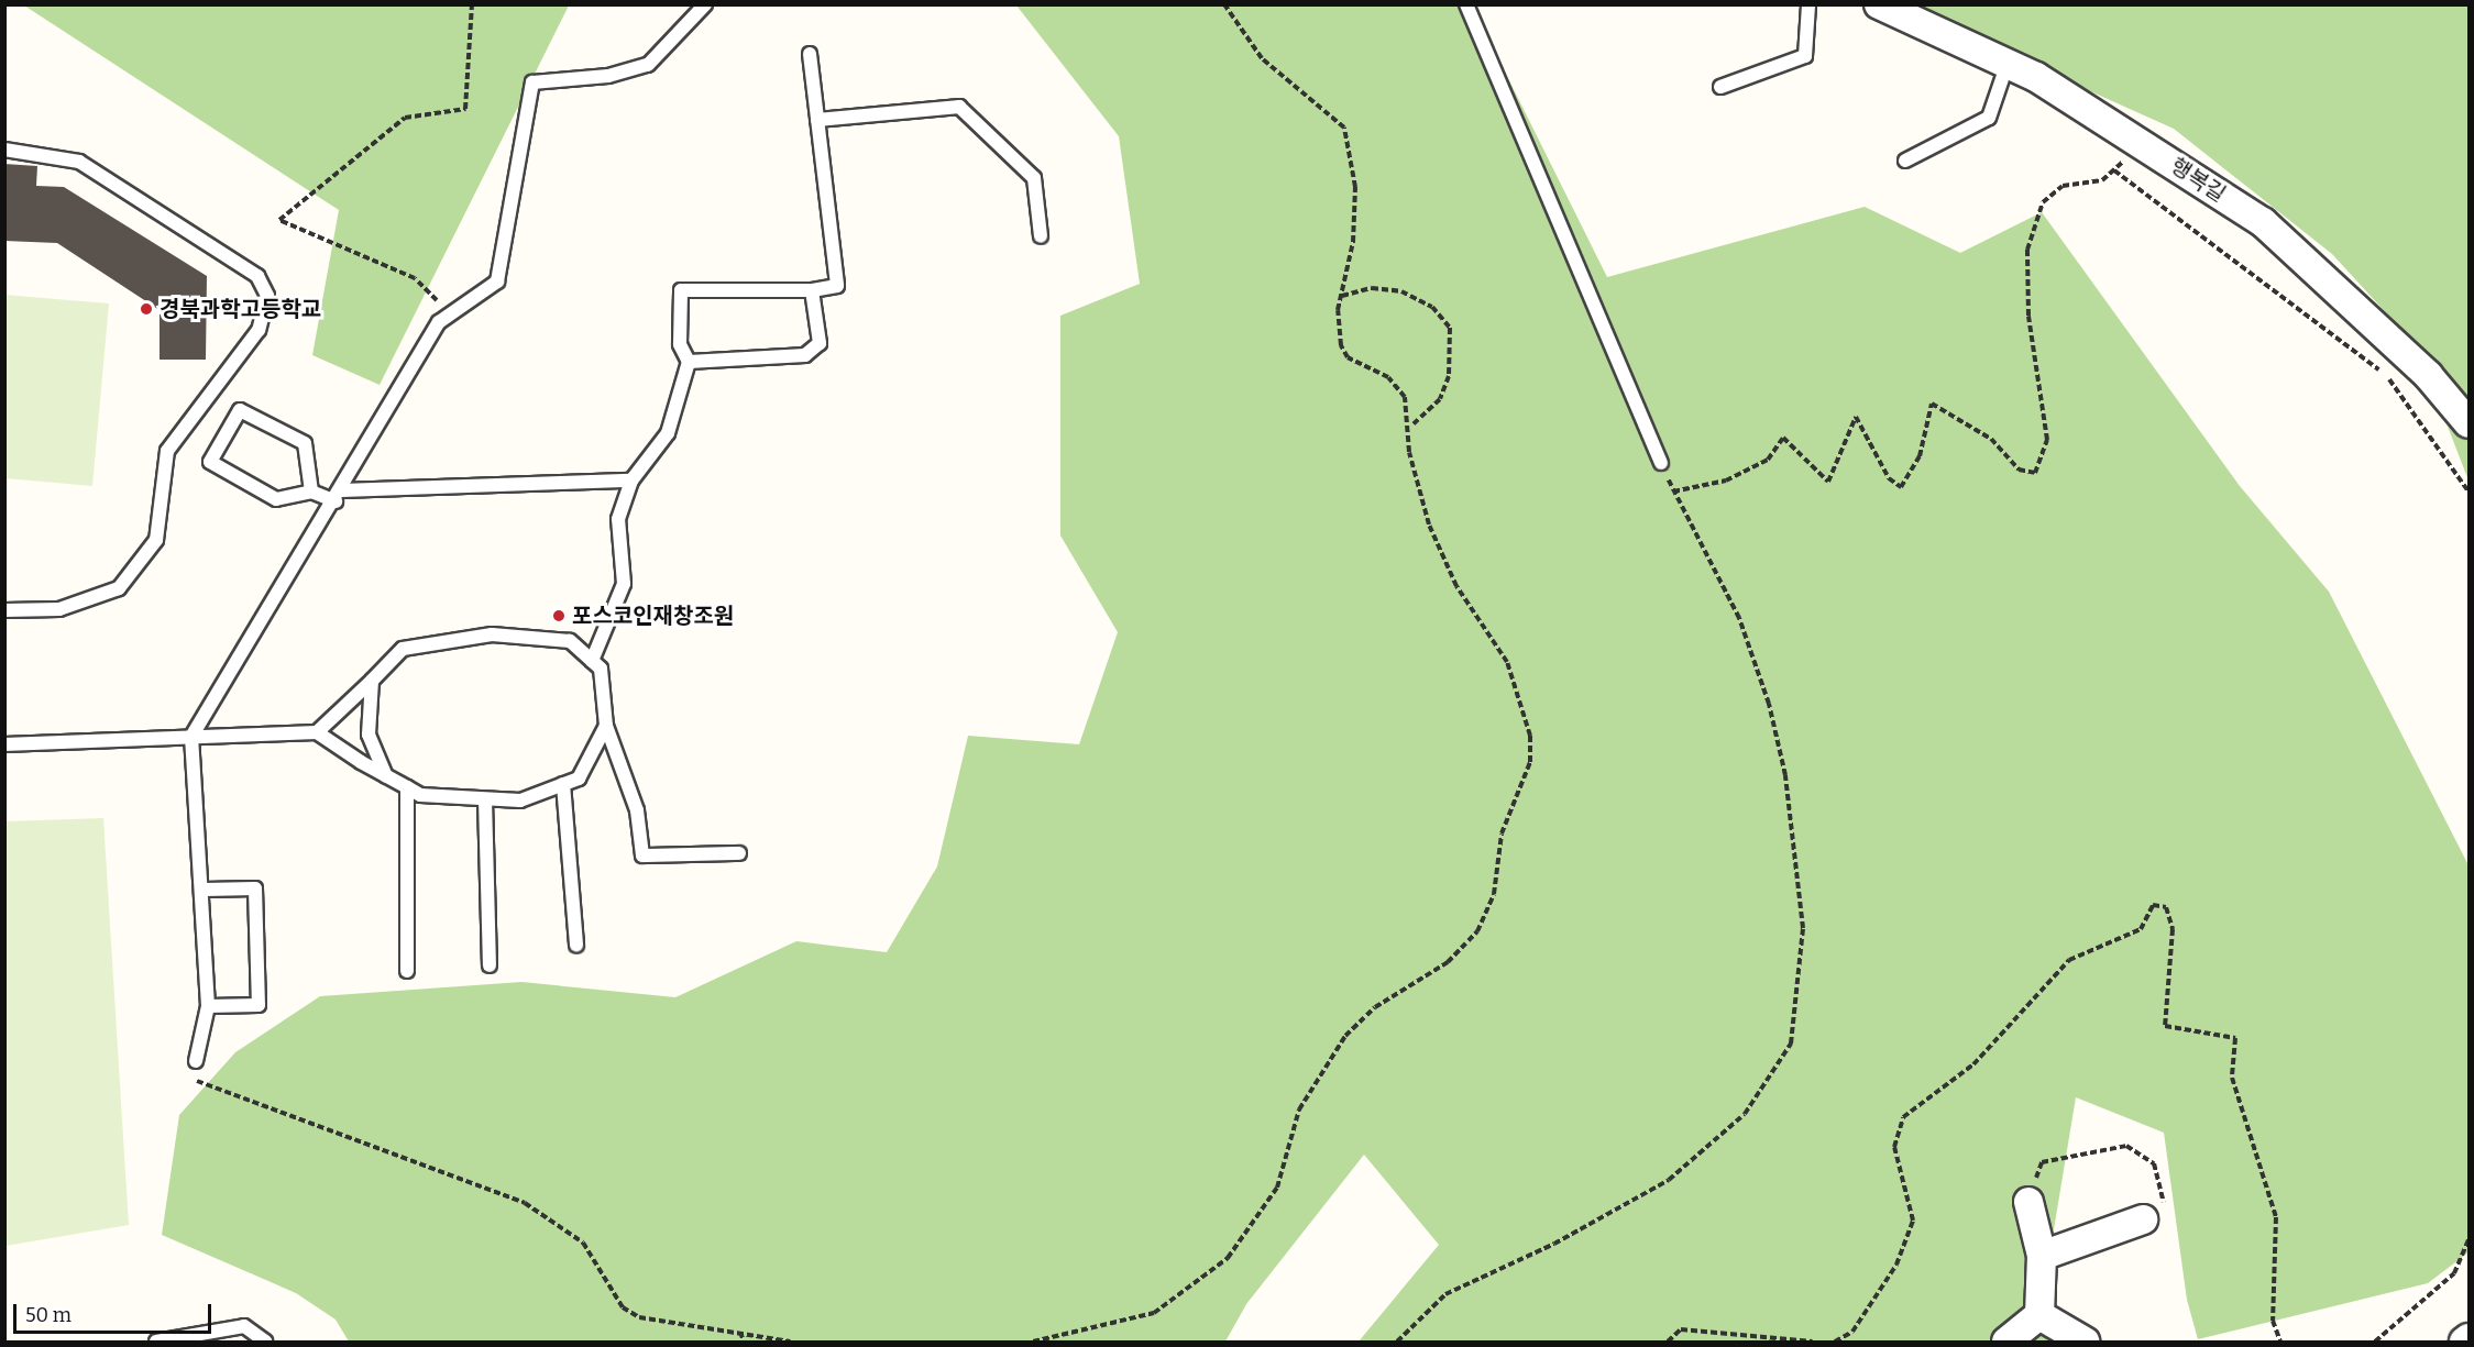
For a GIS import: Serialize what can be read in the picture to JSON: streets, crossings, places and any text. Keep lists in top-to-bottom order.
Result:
{
  "streets": {
    "street": ["행복길"]
  },
  "places": ["경북과학고등학교", "포스코인재창조원"],
  "scale_bar": "50 m"
}
